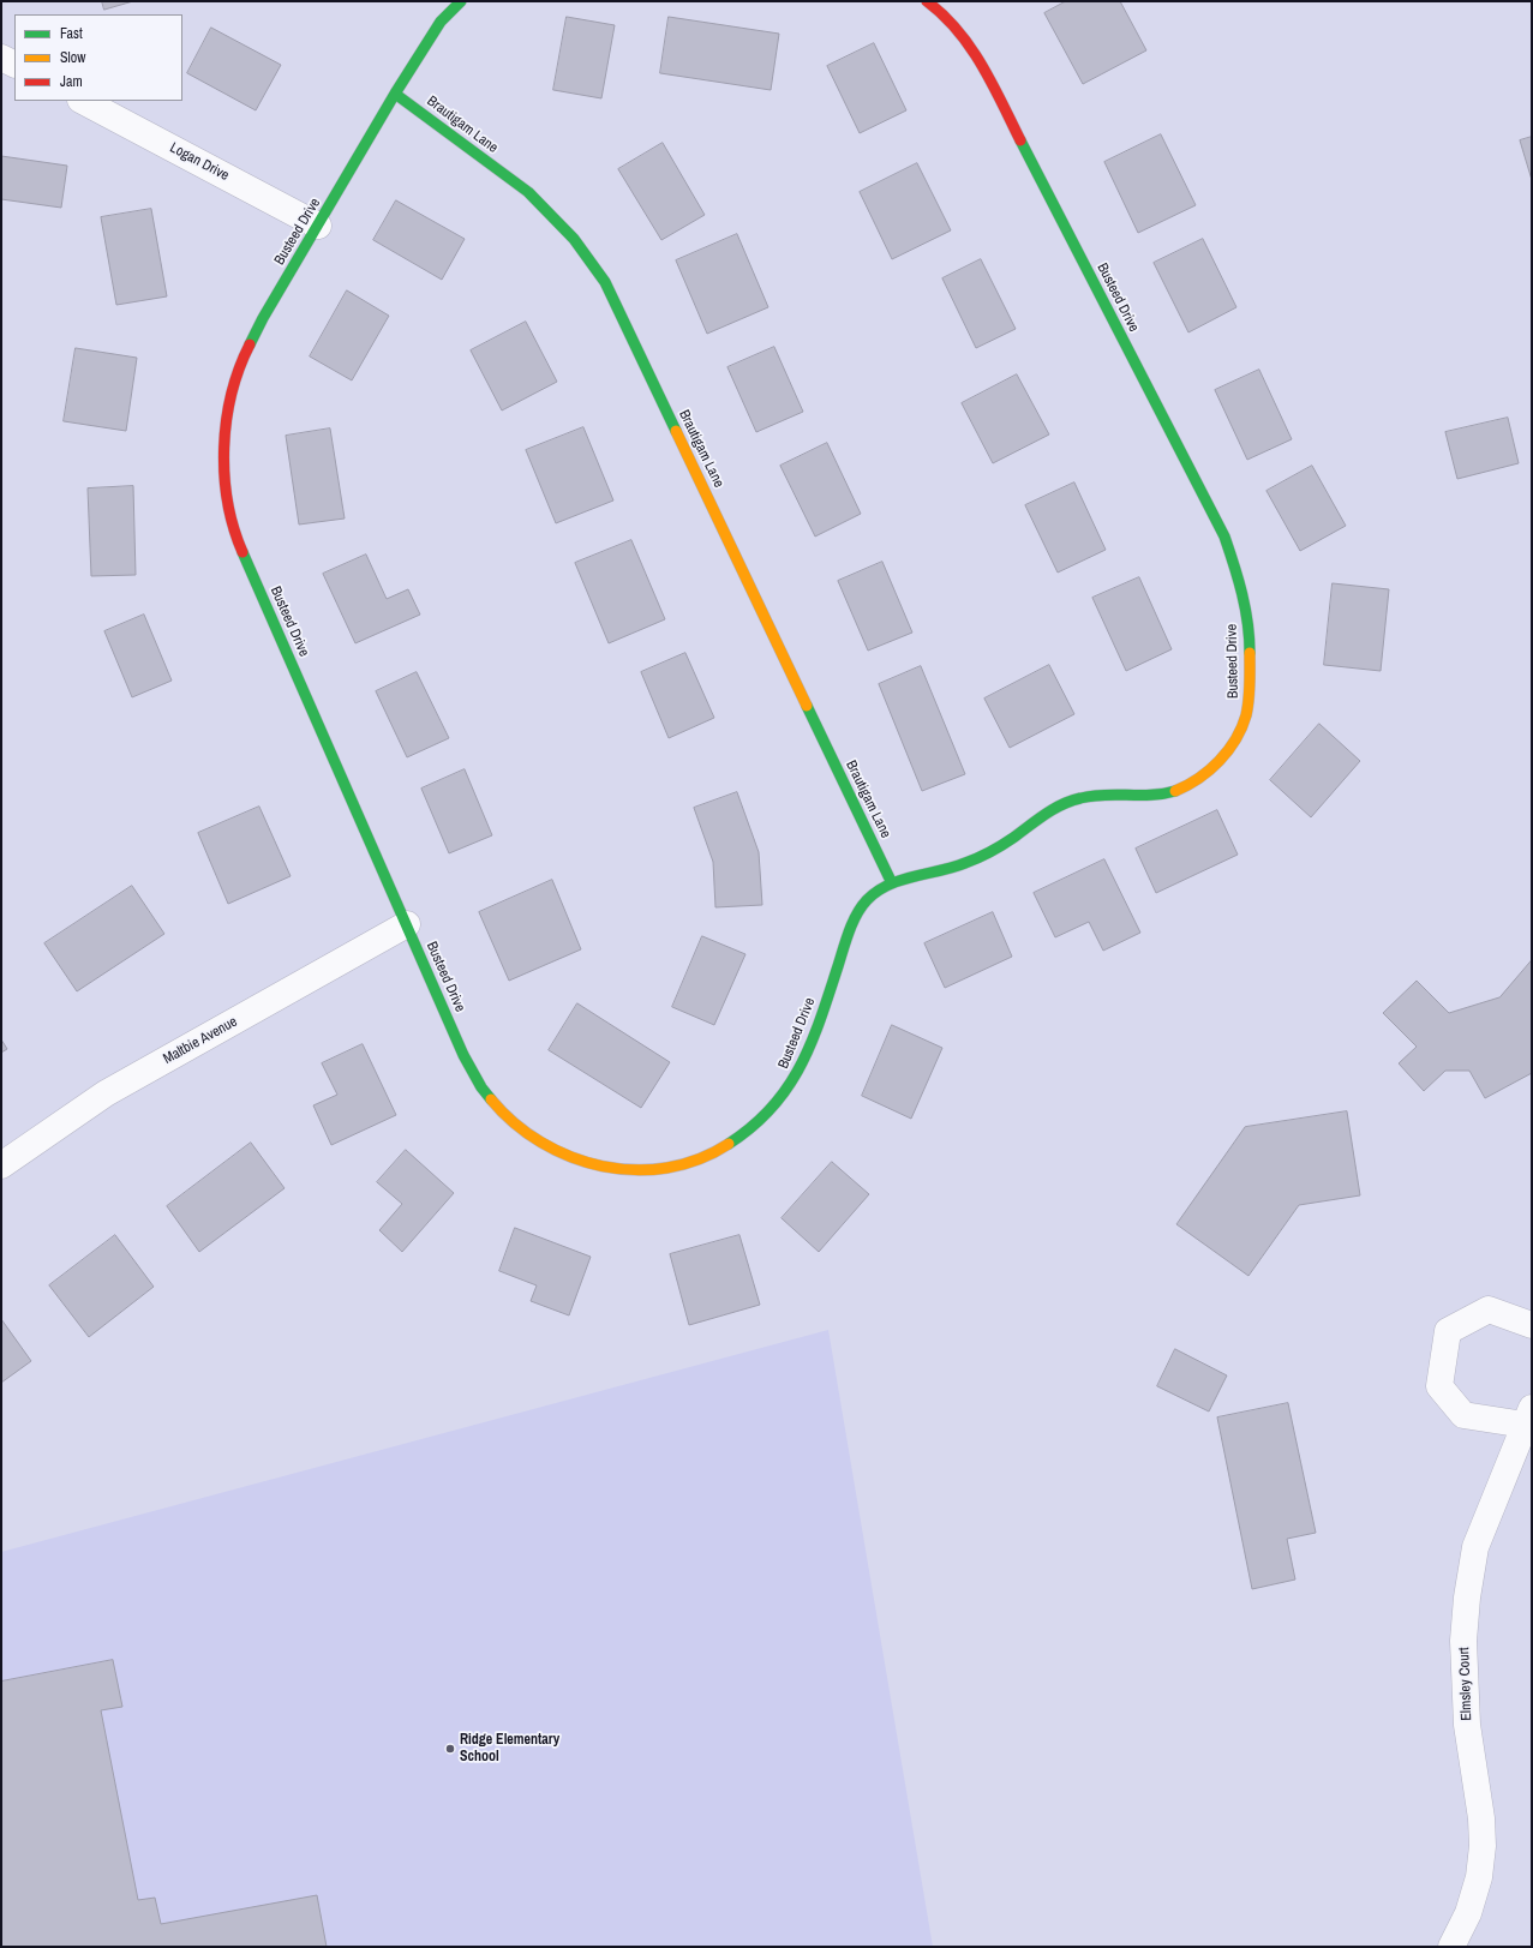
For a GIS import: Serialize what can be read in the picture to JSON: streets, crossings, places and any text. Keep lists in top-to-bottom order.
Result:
{
  "streets": {
    "street": [
      "Brautigam Lane",
      "Logan Drive",
      "Busteed Drive",
      "Maltbie Avenue",
      "Elmsley Court"
    ]
  },
  "crossings": [
    ["Brautigam Lane", "Busteed Drive"],
    ["Logan Drive", "Busteed Drive"],
    ["Busteed Drive", "Maltbie Avenue"]
  ],
  "places": ["Ridge Elementary School"],
  "legend": ["Fast", "Slow", "Jam"]
}
